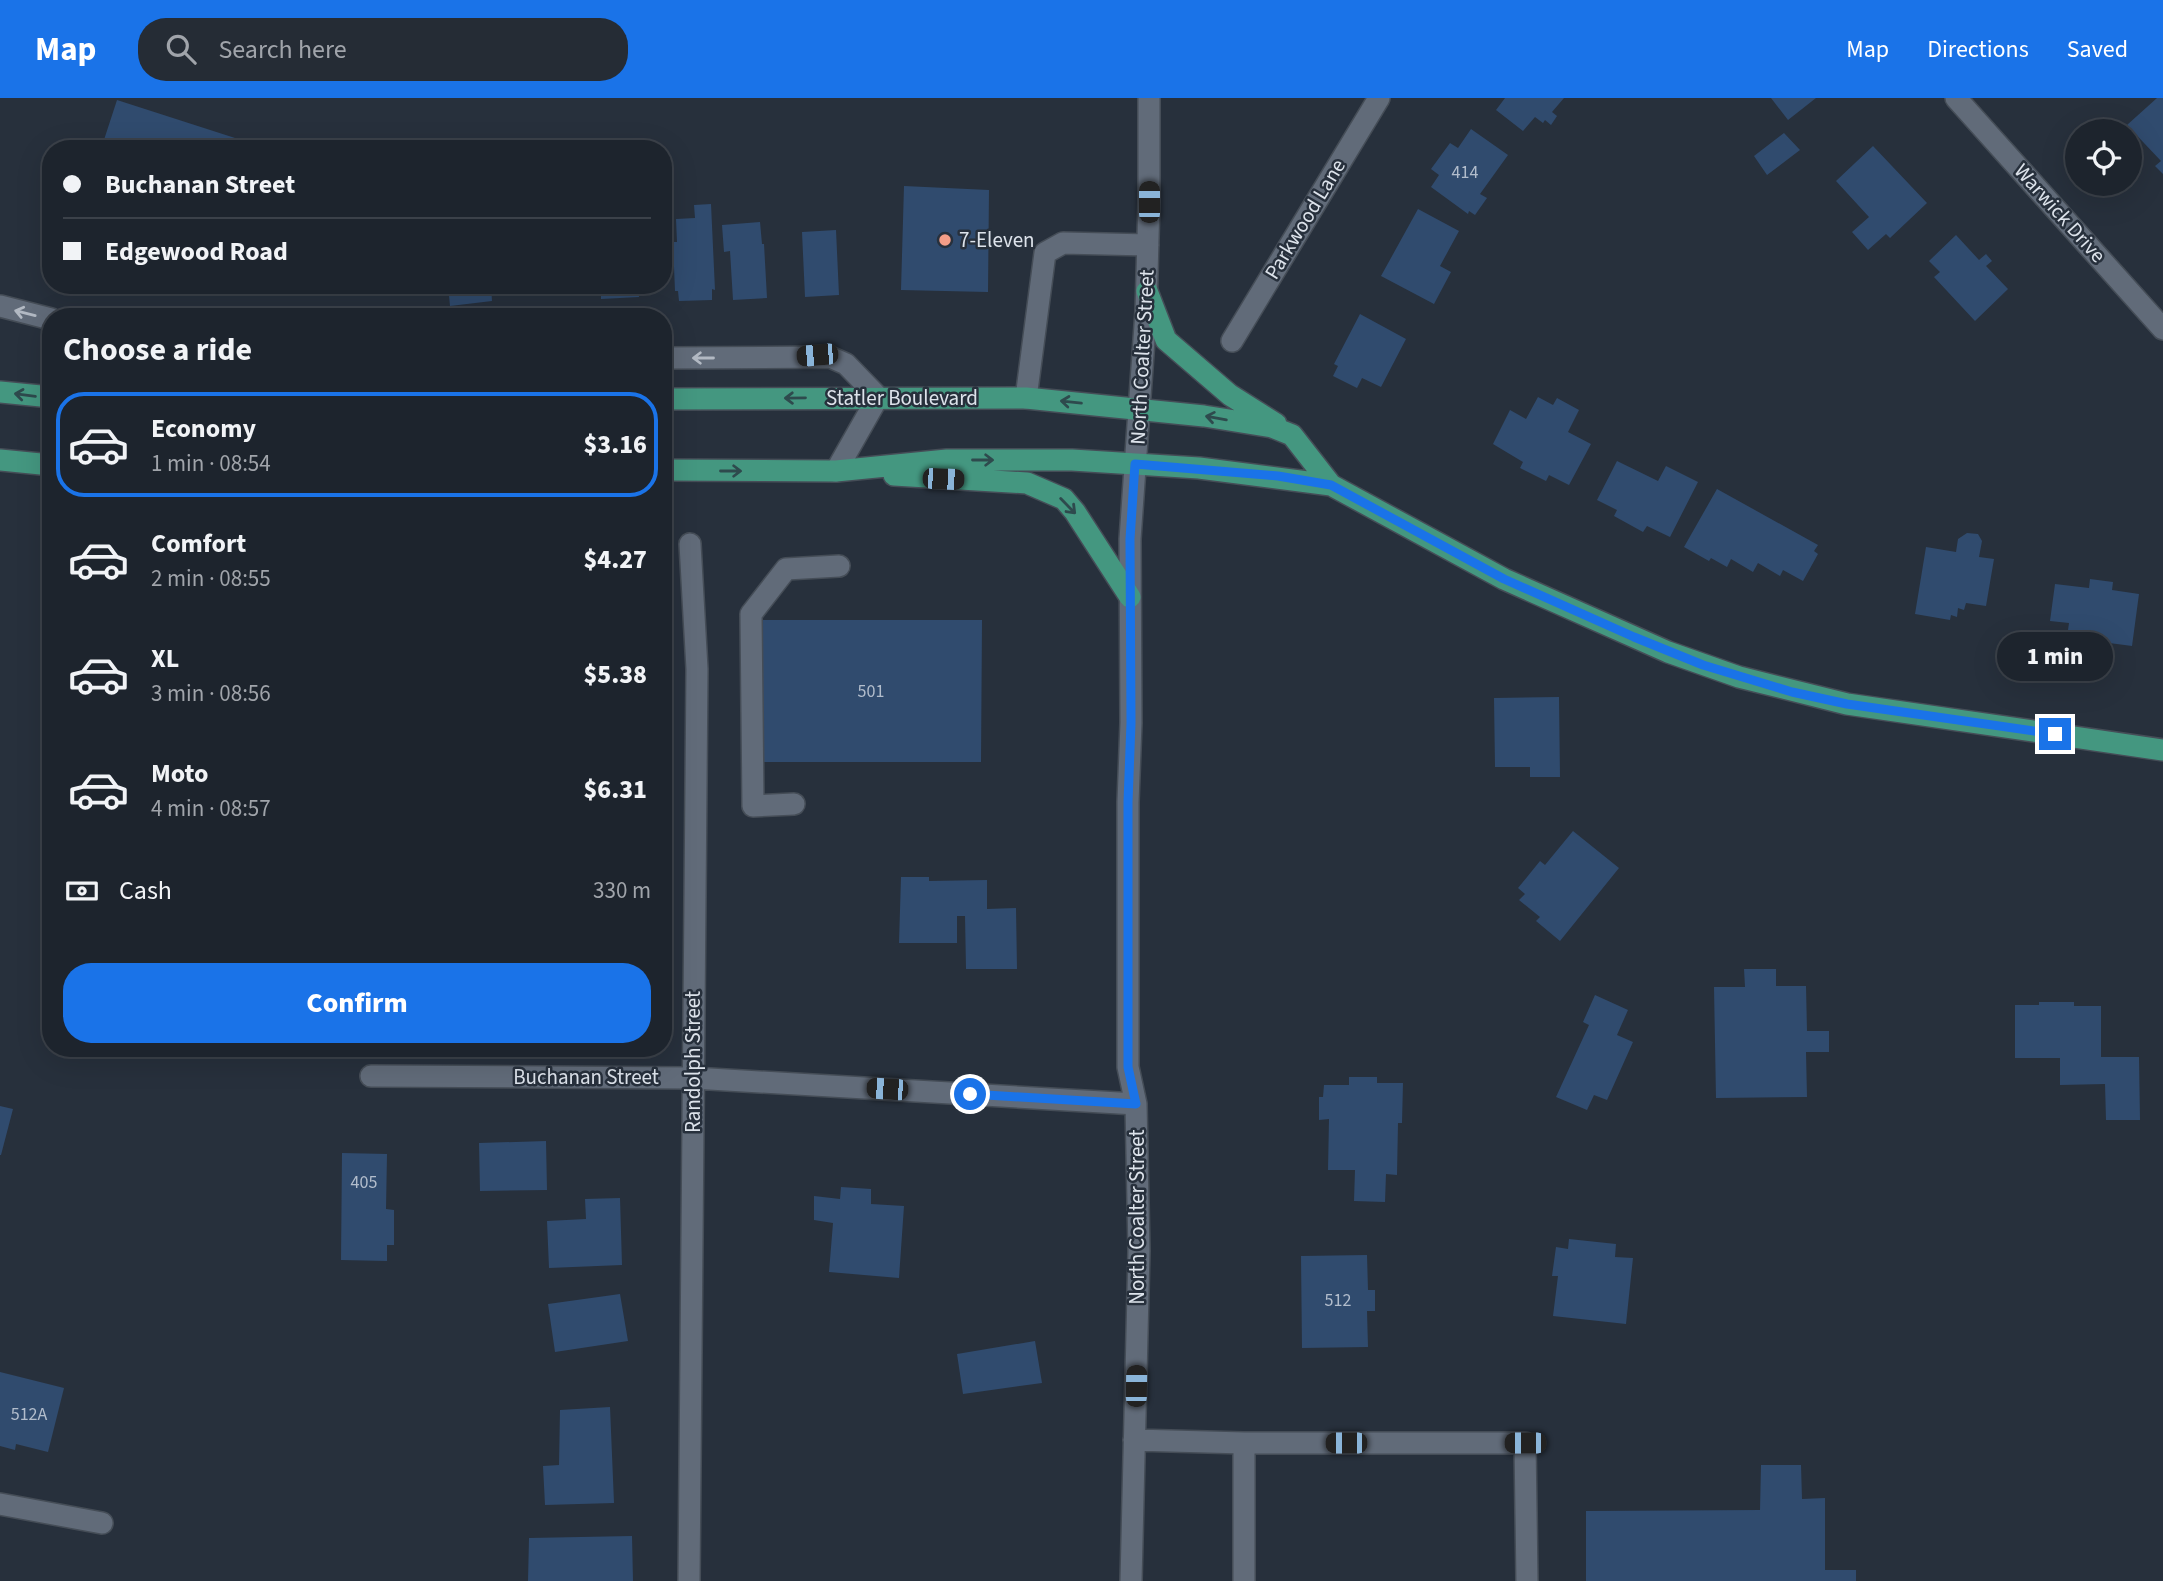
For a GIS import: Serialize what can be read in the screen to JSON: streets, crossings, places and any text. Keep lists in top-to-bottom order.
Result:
{
  "streets": {
    "main road": ["Statler Boulevard"],
    "street": [
      "Warwick Drive",
      "Parkwood Lane",
      "North Coalter Street",
      "Randolph Street",
      "Buchanan Street"
    ]
  },
  "crossings": [
    ["North Coalter Street", "Statler Boulevard"],
    ["North Coalter Street", "Buchanan Street"],
    ["Randolph Street", "Buchanan Street"]
  ],
  "places": ["7-Eleven"],
  "house_numbers": [
    "414",
    "501",
    "405",
    "512",
    "512A"
  ],
  "page": {
    "header": "Map",
    "search": "Search here",
    "nav": ["Map", "Directions", "Saved"],
    "banner": ["Buchanan Street", "Edgewood Road"],
    "heading": "Choose a ride",
    "list": [
      {
        "name": "Economy",
        "note": "1 min · 08:54",
        "value": "$3.16"
      },
      {
        "name": "Comfort",
        "note": "2 min · 08:55",
        "value": "$4.27"
      },
      {
        "name": "XL",
        "note": "3 min · 08:56",
        "value": "$5.38"
      },
      {
        "name": "Moto",
        "note": "4 min · 08:57",
        "value": "$6.31"
      }
    ],
    "bubble": "1 min",
    "pay": ["Cash", "330 m"],
    "buttons": "Confirm"
  }
}
